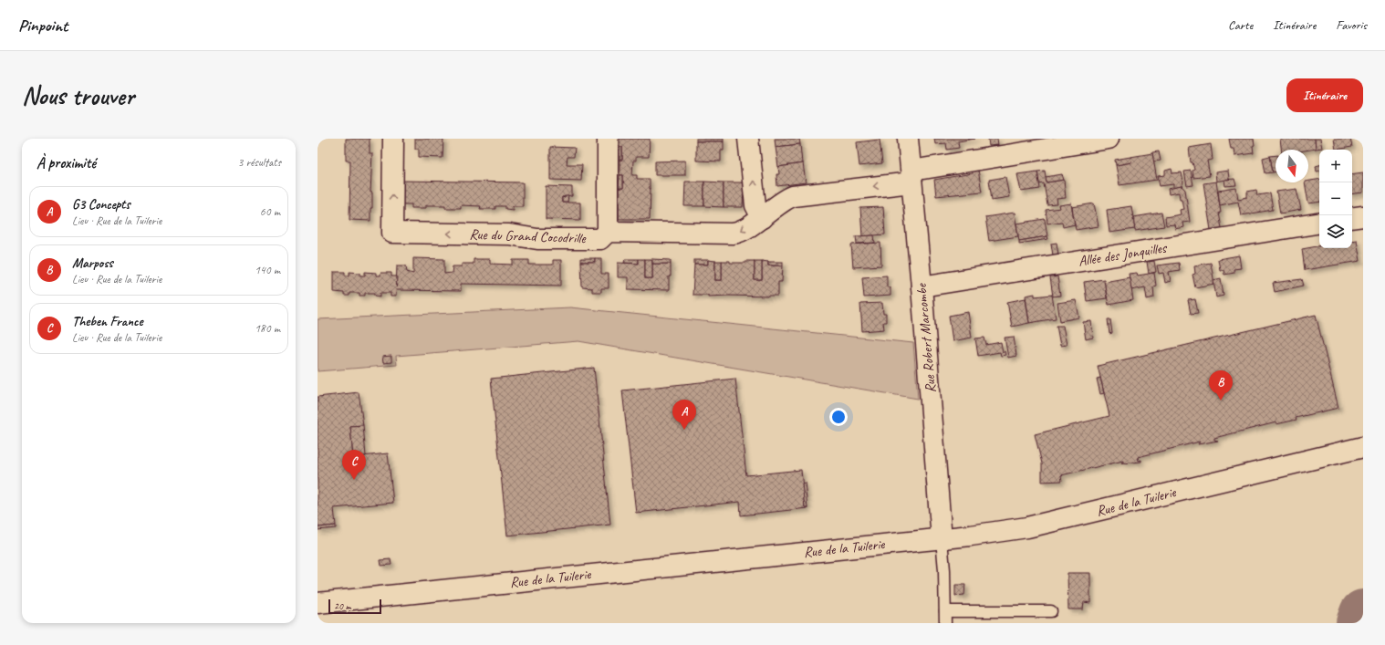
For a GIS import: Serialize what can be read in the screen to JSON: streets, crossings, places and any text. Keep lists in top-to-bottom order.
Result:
{
  "streets": {
    "street": [
      "Rue du Grand Cocodrille",
      "Allée des Jonquilles",
      "Rue Robert Marcombe",
      "Rue de la Tuilerie"
    ]
  },
  "crossings": [
    ["Rue du Grand Cocodrille", "Rue Robert Marcombe"],
    ["Allée des Jonquilles", "Rue Robert Marcombe"],
    ["Rue Robert Marcombe", "Rue de la Tuilerie"]
  ],
  "one_way": ["Rue du Grand Cocodrille"],
  "scale_bar": "20 m",
  "north": "bottom",
  "page": {
    "header": "Pinpoint",
    "nav": ["Carte", "Itinéraire", "Favoris"],
    "buttons": "Itinéraire",
    "title": "Nous trouver",
    "heading": ["À proximité", "3 résultats"],
    "map_buttons": ["+", "−"],
    "list": [
      {
        "mark": "A",
        "name": "G3 Concepts",
        "note": "Lieu · Rue de la Tuilerie",
        "value": "60 m"
      },
      {
        "mark": "B",
        "name": "Marposs",
        "note": "Lieu · Rue de la Tuilerie",
        "value": "140 m"
      },
      {
        "mark": "C",
        "name": "Theben France",
        "note": "Lieu · Rue de la Tuilerie",
        "value": "180 m"
      }
    ],
    "pins": ["B", "A", "C"],
    "scale": "20 m"
  }
}
